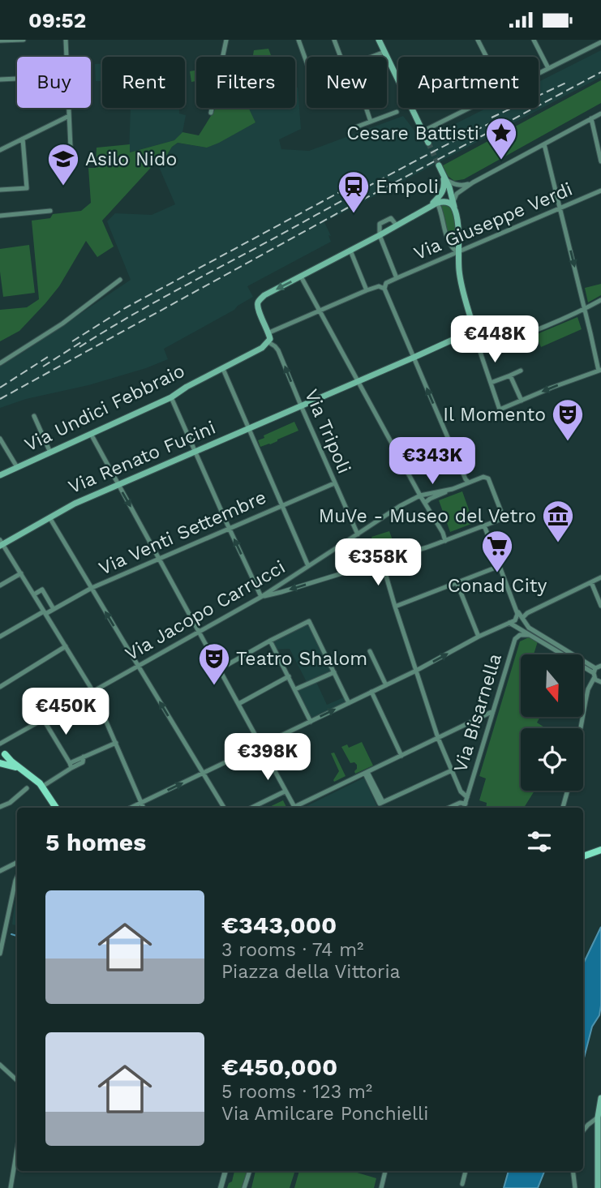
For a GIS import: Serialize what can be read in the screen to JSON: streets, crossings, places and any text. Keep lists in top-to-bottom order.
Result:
{
  "streets": {
    "main road": ["Via Undici Febbraio", "Via Renato Fucini"],
    "street": [
      "Via Giuseppe Verdi",
      "Via Tripoli",
      "Via Venti Settembre",
      "Via Jacopo Carrucci",
      "Via Bisarnella"
    ]
  },
  "crossings": [
    ["Via Undici Febbraio", "Via Tripoli"],
    ["Via Tripoli", "Via Renato Fucini"],
    ["Via Tripoli", "Via Venti Settembre"],
    ["Via Tripoli", "Via Jacopo Carrucci"]
  ],
  "places": {
    "place": ["Cesare Battisti"],
    "school or university": ["Asilo Nido"],
    "station": ["Empoli"],
    "theatre": ["Il Momento", "Teatro Shalom"],
    "museum": ["MuVe - Museo del Vetro"],
    "supermarket": ["Conad City"]
  },
  "north": "bottom",
  "page": {
    "status": "09:52",
    "chip": [
      "Buy",
      "Rent",
      "Filters",
      "New",
      "Apartment"
    ],
    "price": [
      "€448K",
      "€343K",
      "€358K",
      "€450K",
      "€398K"
    ],
    "heading": "5 homes",
    "list": [
      {
        "name": "€343,000",
        "note": "3 rooms · 74 m² · Piazza della Vittoria"
      },
      {
        "name": "€450,000",
        "note": "5 rooms · 123 m² · Via Amilcare Ponchielli"
      }
    ]
  }
}
